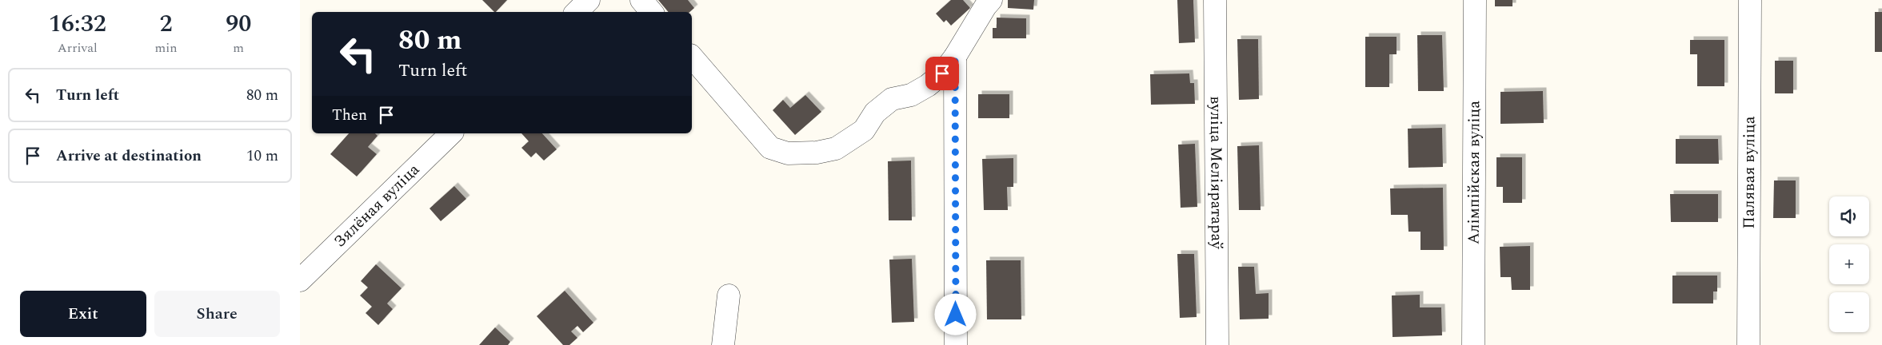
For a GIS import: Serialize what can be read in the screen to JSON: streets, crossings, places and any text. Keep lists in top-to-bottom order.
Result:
{
  "streets": {
    "street": [
      "вуліца Меліяратараў",
      "Алімпійская вуліца",
      "Палявая вуліца",
      "Зялёная вуліца"
    ]
  },
  "page": {
    "eta": [
      "16:32",
      "Arrival",
      "2",
      "min",
      "90",
      "m"
    ],
    "turn": ["80 m", "Turn left"],
    "list": [
      {
        "name": "Turn left",
        "value": "80 m"
      },
      {
        "name": "Arrive at destination",
        "value": "10 m"
      }
    ],
    "then": "Then",
    "map_buttons": ["+", "−"],
    "buttons": ["Exit", "Share"]
  }
}
